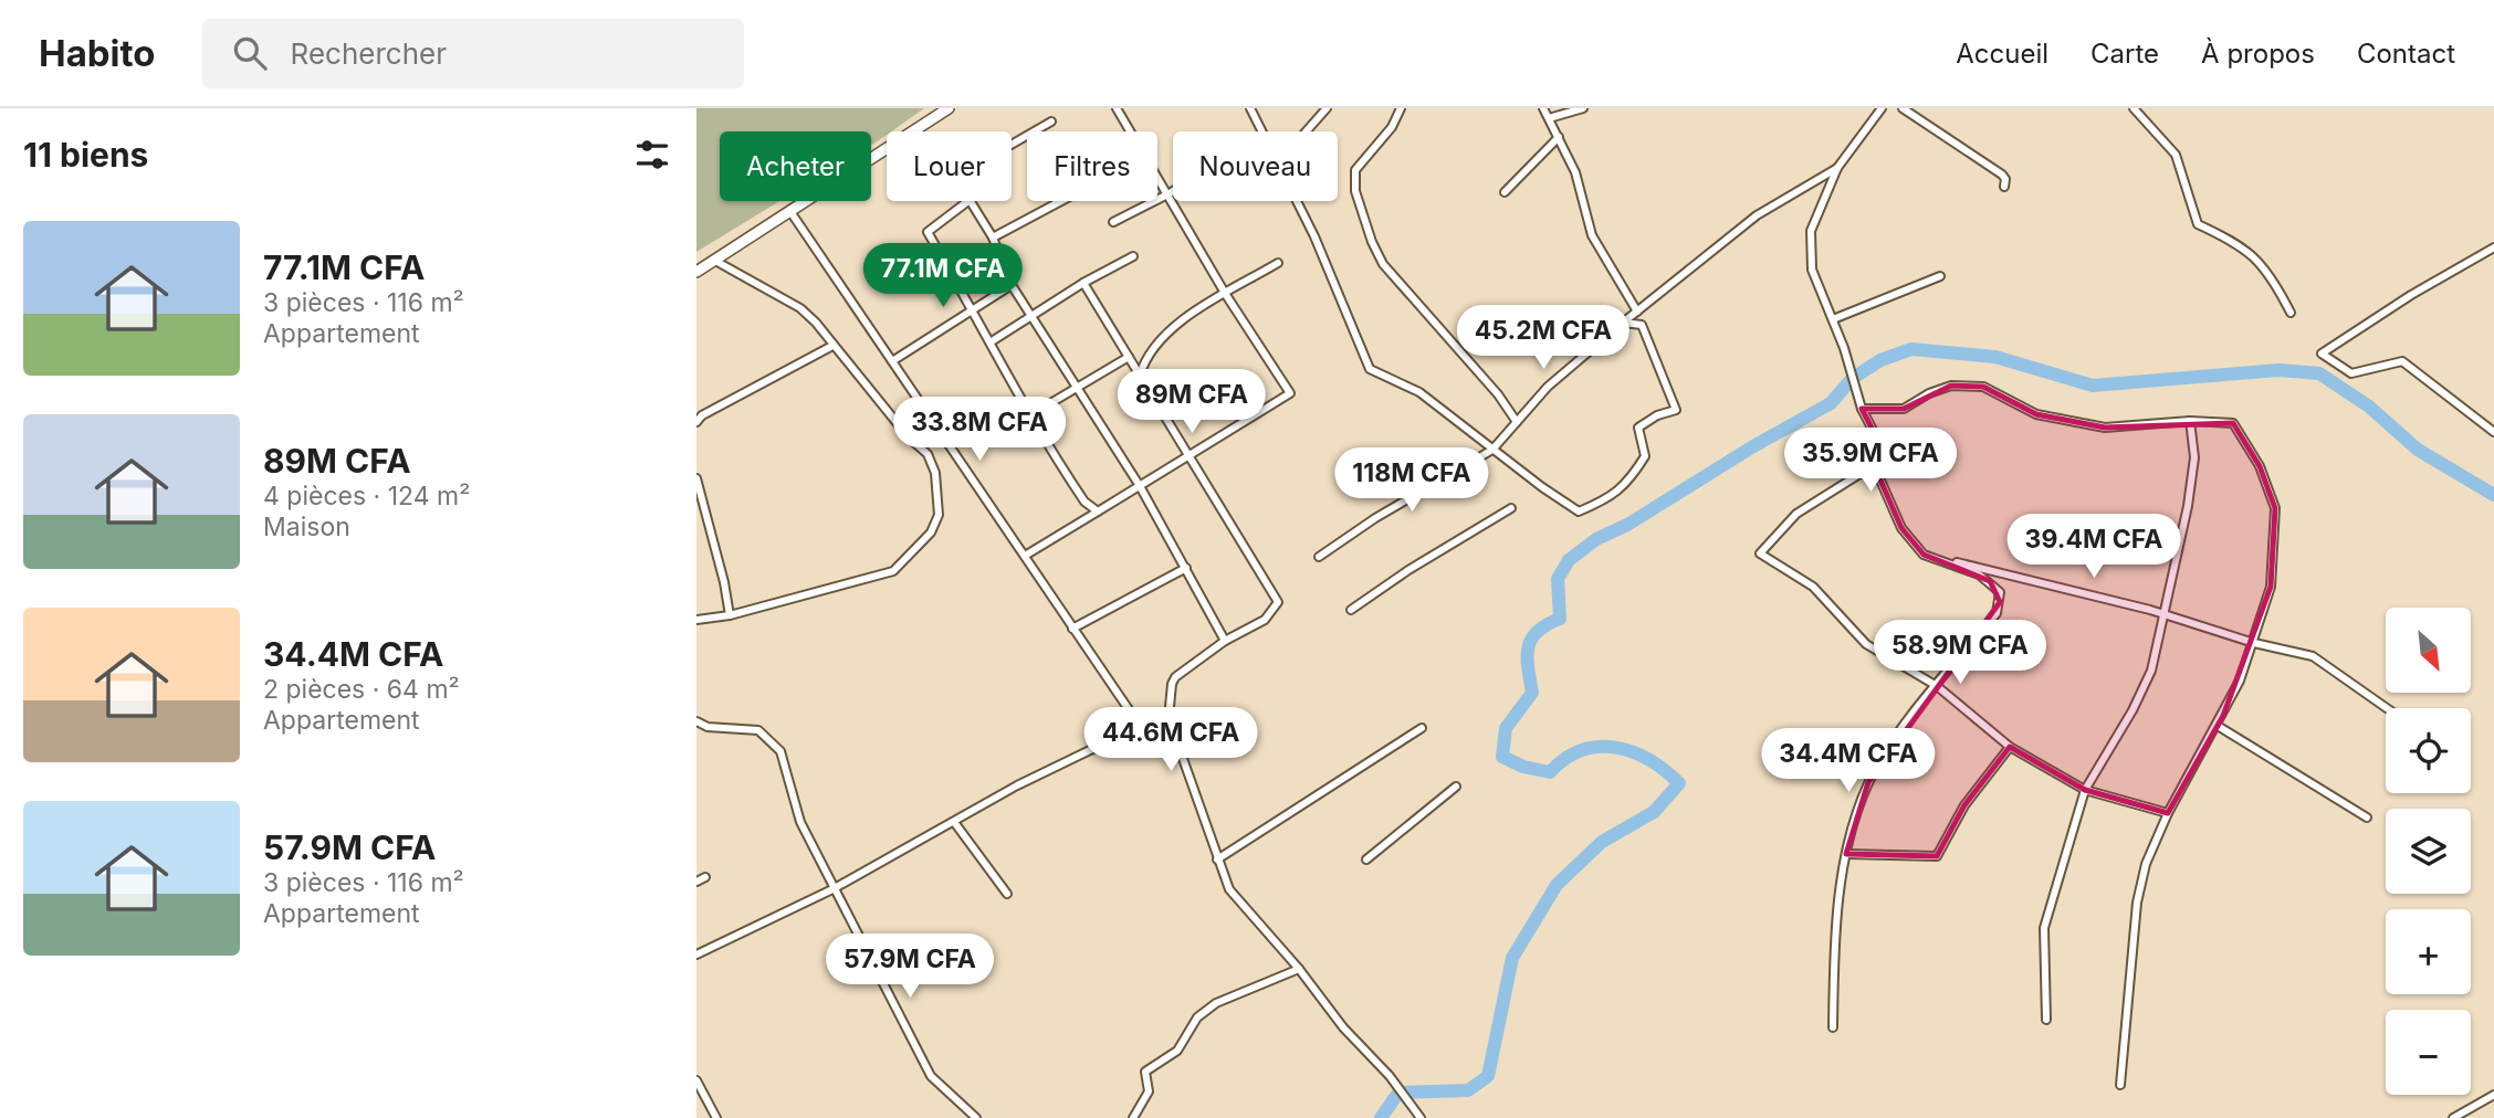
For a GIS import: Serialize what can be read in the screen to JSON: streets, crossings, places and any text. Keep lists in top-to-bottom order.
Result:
{
  "north": "bottom right",
  "page": {
    "header": "Habito",
    "search": "Rechercher",
    "nav": [
      "Accueil",
      "Carte",
      "À propos",
      "Contact"
    ],
    "heading": "11 biens",
    "chip": [
      "Acheter",
      "Louer",
      "Filtres",
      "Nouveau"
    ],
    "list": [
      {
        "name": "77.1M CFA",
        "note": "3 pièces · 116 m² · Appartement"
      },
      {
        "name": "89M CFA",
        "note": "4 pièces · 124 m² · Maison"
      },
      {
        "name": "34.4M CFA",
        "note": "2 pièces · 64 m² · Appartement"
      },
      {
        "name": "57.9M CFA",
        "note": "3 pièces · 116 m² · Appartement"
      }
    ],
    "price": [
      "77.1M CFA",
      "45.2M CFA",
      "89M CFA",
      "33.8M CFA",
      "35.9M CFA",
      "118M CFA",
      "39.4M CFA",
      "58.9M CFA",
      "44.6M CFA",
      "34.4M CFA",
      "57.9M CFA"
    ],
    "map_buttons": ["+", "−"]
  }
}
